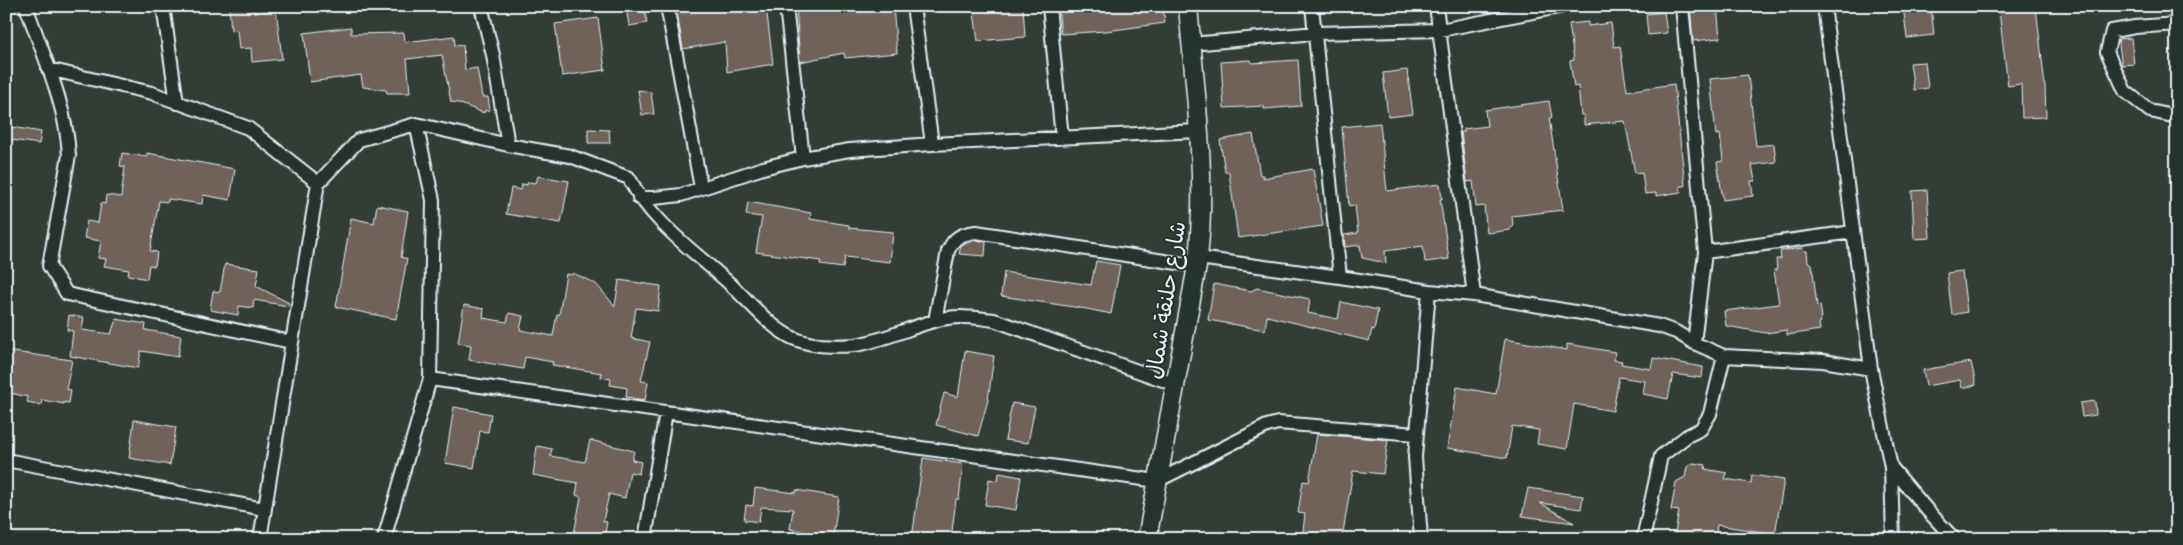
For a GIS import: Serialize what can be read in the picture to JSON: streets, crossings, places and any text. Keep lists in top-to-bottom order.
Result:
{
  "streets": {
    "street": ["شارع حلنقة شمال"]
  }
}
